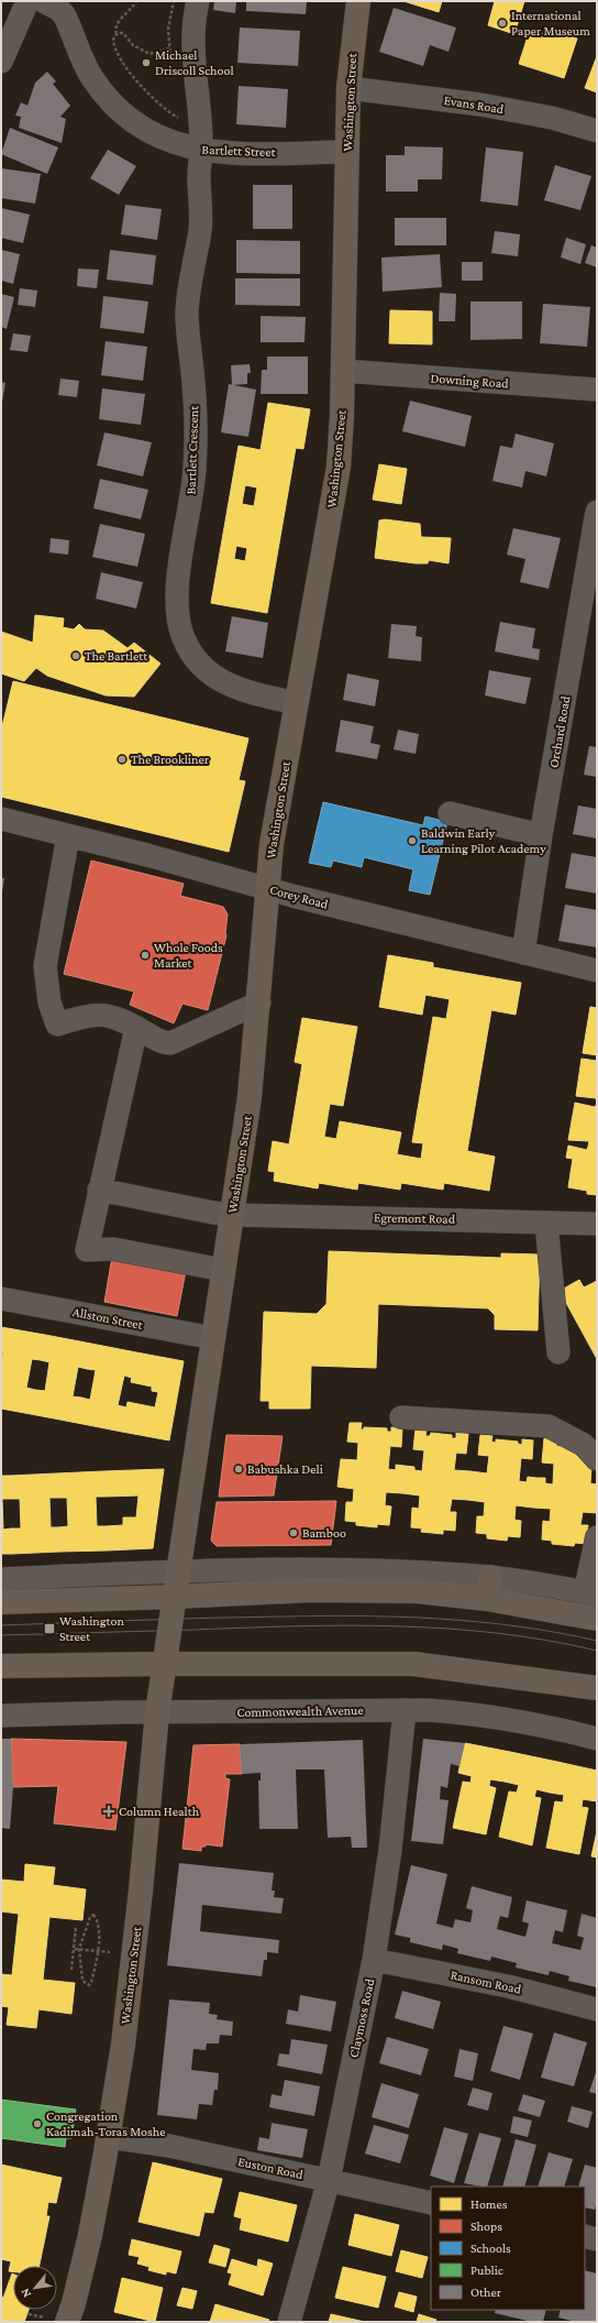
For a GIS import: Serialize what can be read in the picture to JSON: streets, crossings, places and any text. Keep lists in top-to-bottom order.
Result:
{
  "streets": {
    "main road": ["Washington Street"],
    "street": [
      "Evans Road",
      "Bartlett Street",
      "Downing Road",
      "Bartlett Crescent",
      "Orchard Road",
      "Corey Road",
      "Egremont Road",
      "Allston Street",
      "Commonwealth Avenue",
      "Ransom Road",
      "Claymoss Road",
      "Euston Road"
    ]
  },
  "crossings": [
    ["Washington Street", "Evans Road"],
    ["Washington Street", "Bartlett Street"],
    ["Washington Street", "Downing Road"],
    ["Washington Street", "Bartlett Crescent"],
    ["Washington Street", "Corey Road"],
    ["Washington Street", "Egremont Road"],
    ["Washington Street", "Allston Street"],
    ["Washington Street", "Commonwealth Avenue"],
    ["Washington Street", "Euston Road"],
    ["Bartlett Street", "Bartlett Crescent"],
    ["Orchard Road", "Corey Road"],
    ["Commonwealth Avenue", "Claymoss Road"],
    ["Ransom Road", "Claymoss Road"],
    ["Claymoss Road", "Euston Road"]
  ],
  "places": {
    "other": [
      "International Paper Museum",
      "Michael Driscoll School",
      "The Bartlett",
      "The Brookliner",
      "Baldwin Early Learning Pilot Academy",
      "Whole Foods Market",
      "Babushka Deli",
      "Bamboo",
      "Congregation Kadimah-Toras Moshe"
    ],
    "transit": ["Washington Street"],
    "health": ["Column Health"]
  },
  "legend": [
    "Homes",
    "Shops",
    "Schools",
    "Public",
    "Other"
  ],
  "north": "bottom left"
}
